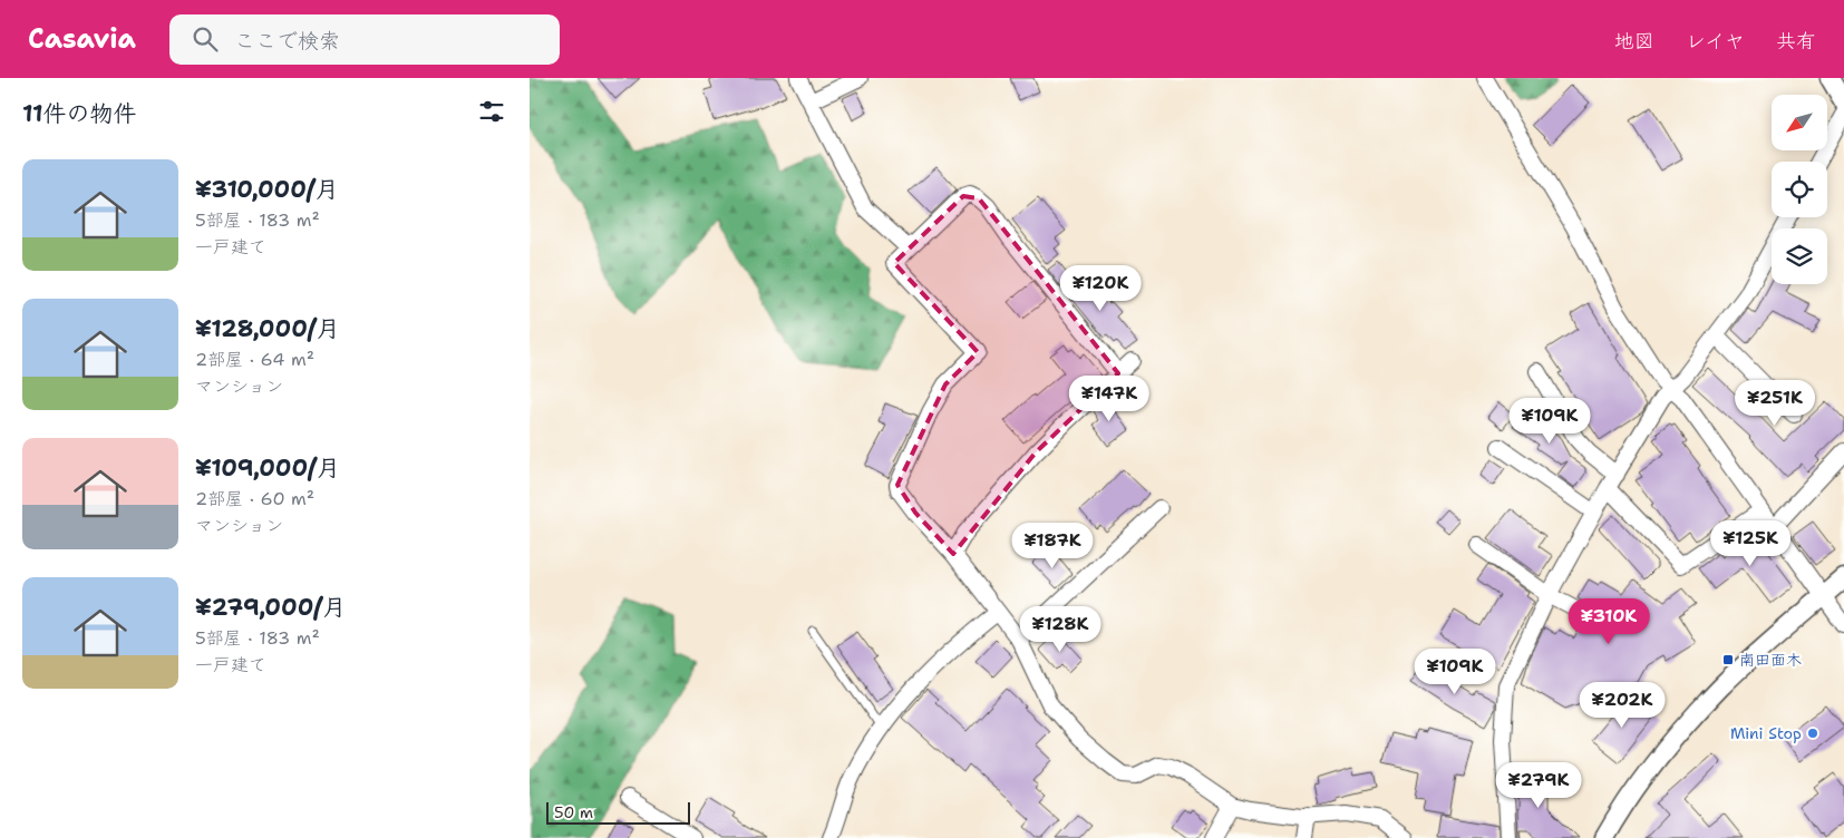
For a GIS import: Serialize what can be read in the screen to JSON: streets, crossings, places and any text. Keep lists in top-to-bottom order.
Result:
{
  "places": {
    "transit": ["南田面木"],
    "other": ["Mini Stop"]
  },
  "scale_bar": "50 m",
  "north": "bottom left",
  "page": {
    "header": "Casavia",
    "search": "ここで検索",
    "nav": ["地図", "レイヤ", "共有"],
    "heading": "11件の物件",
    "list": [
      {
        "name": "¥310,000/月",
        "note": "5部屋 · 183 m² · 一戸建て"
      },
      {
        "name": "¥128,000/月",
        "note": "2部屋 · 64 m² · マンション"
      },
      {
        "name": "¥109,000/月",
        "note": "2部屋 · 60 m² · マンション"
      },
      {
        "name": "¥279,000/月",
        "note": "5部屋 · 183 m² · 一戸建て"
      }
    ],
    "price": [
      "¥120K",
      "¥147K",
      "¥251K",
      "¥109K",
      "¥125K",
      "¥187K",
      "¥310K",
      "¥128K",
      "¥109K",
      "¥202K",
      "¥279K"
    ],
    "scale": "50 m"
  }
}
